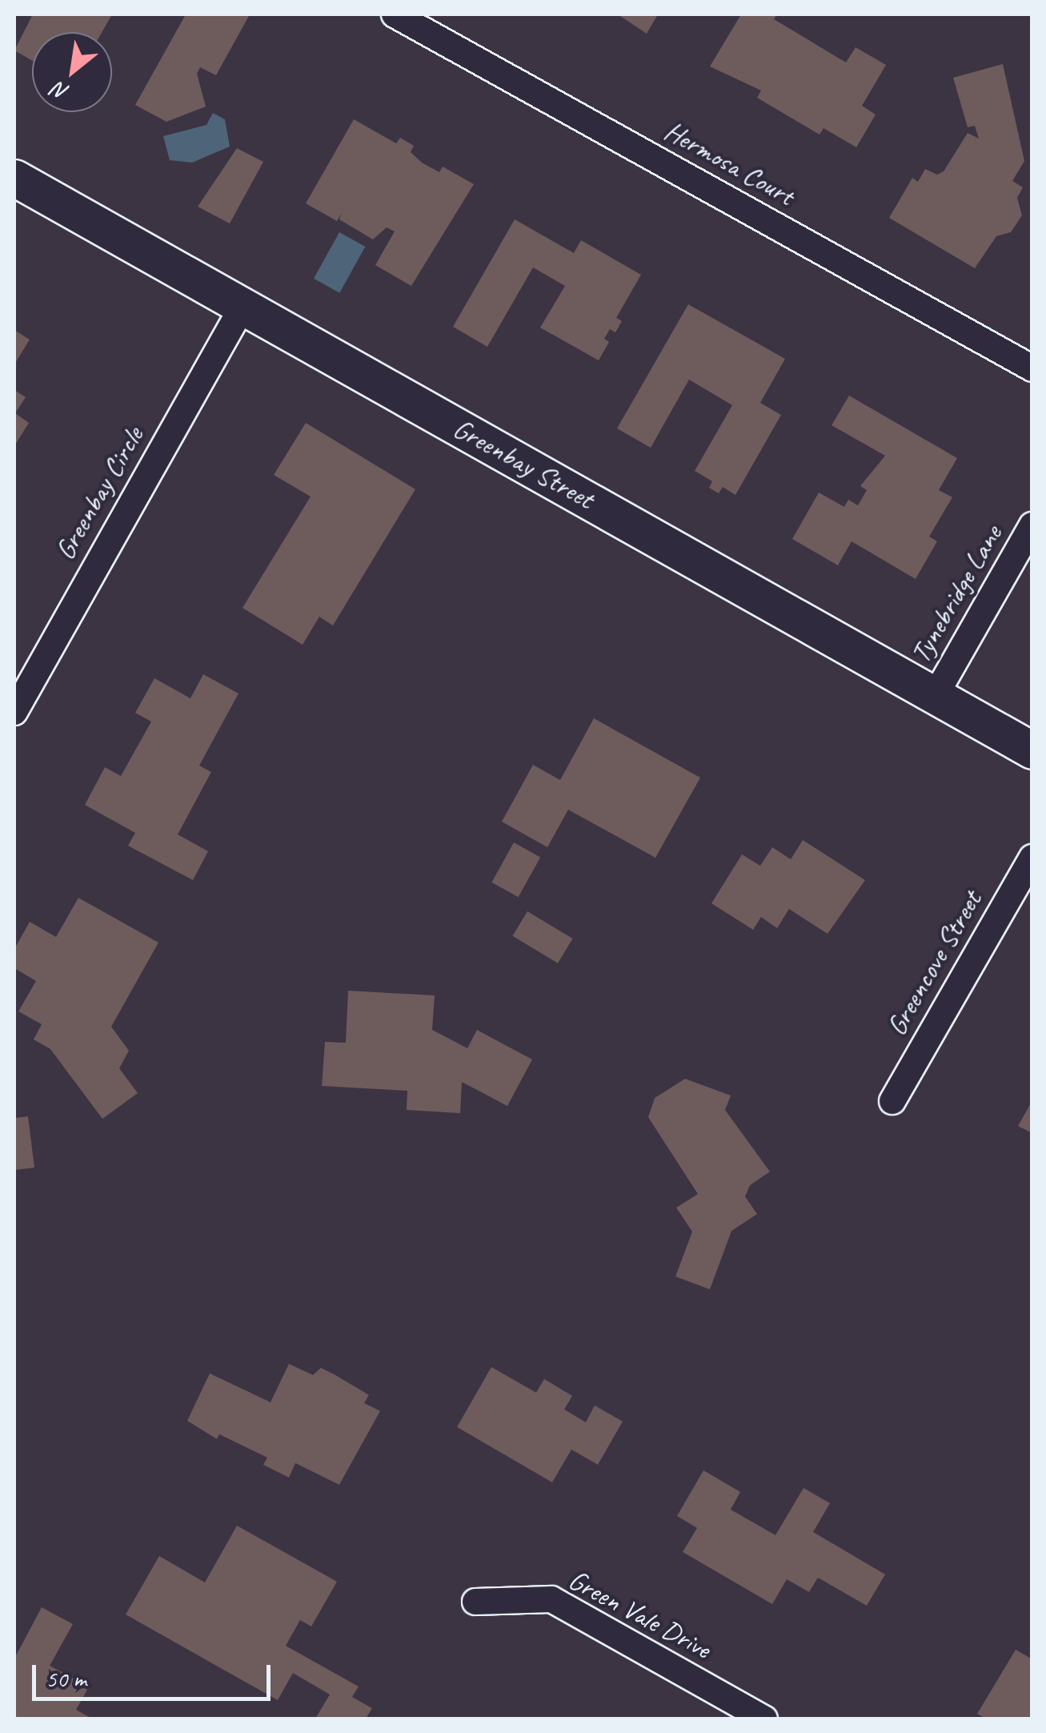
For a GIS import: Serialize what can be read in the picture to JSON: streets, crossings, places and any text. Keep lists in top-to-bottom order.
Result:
{
  "streets": {
    "street": [
      "Hermosa Court",
      "Greenbay Street",
      "Greenbay Circle",
      "Tynebridge Lane",
      "Greencove Street",
      "Green Vale Drive"
    ]
  },
  "crossings": [
    ["Greenbay Street", "Greenbay Circle"],
    ["Greenbay Street", "Tynebridge Lane"]
  ],
  "scale_bar": "50 m",
  "north": "bottom left"
}
